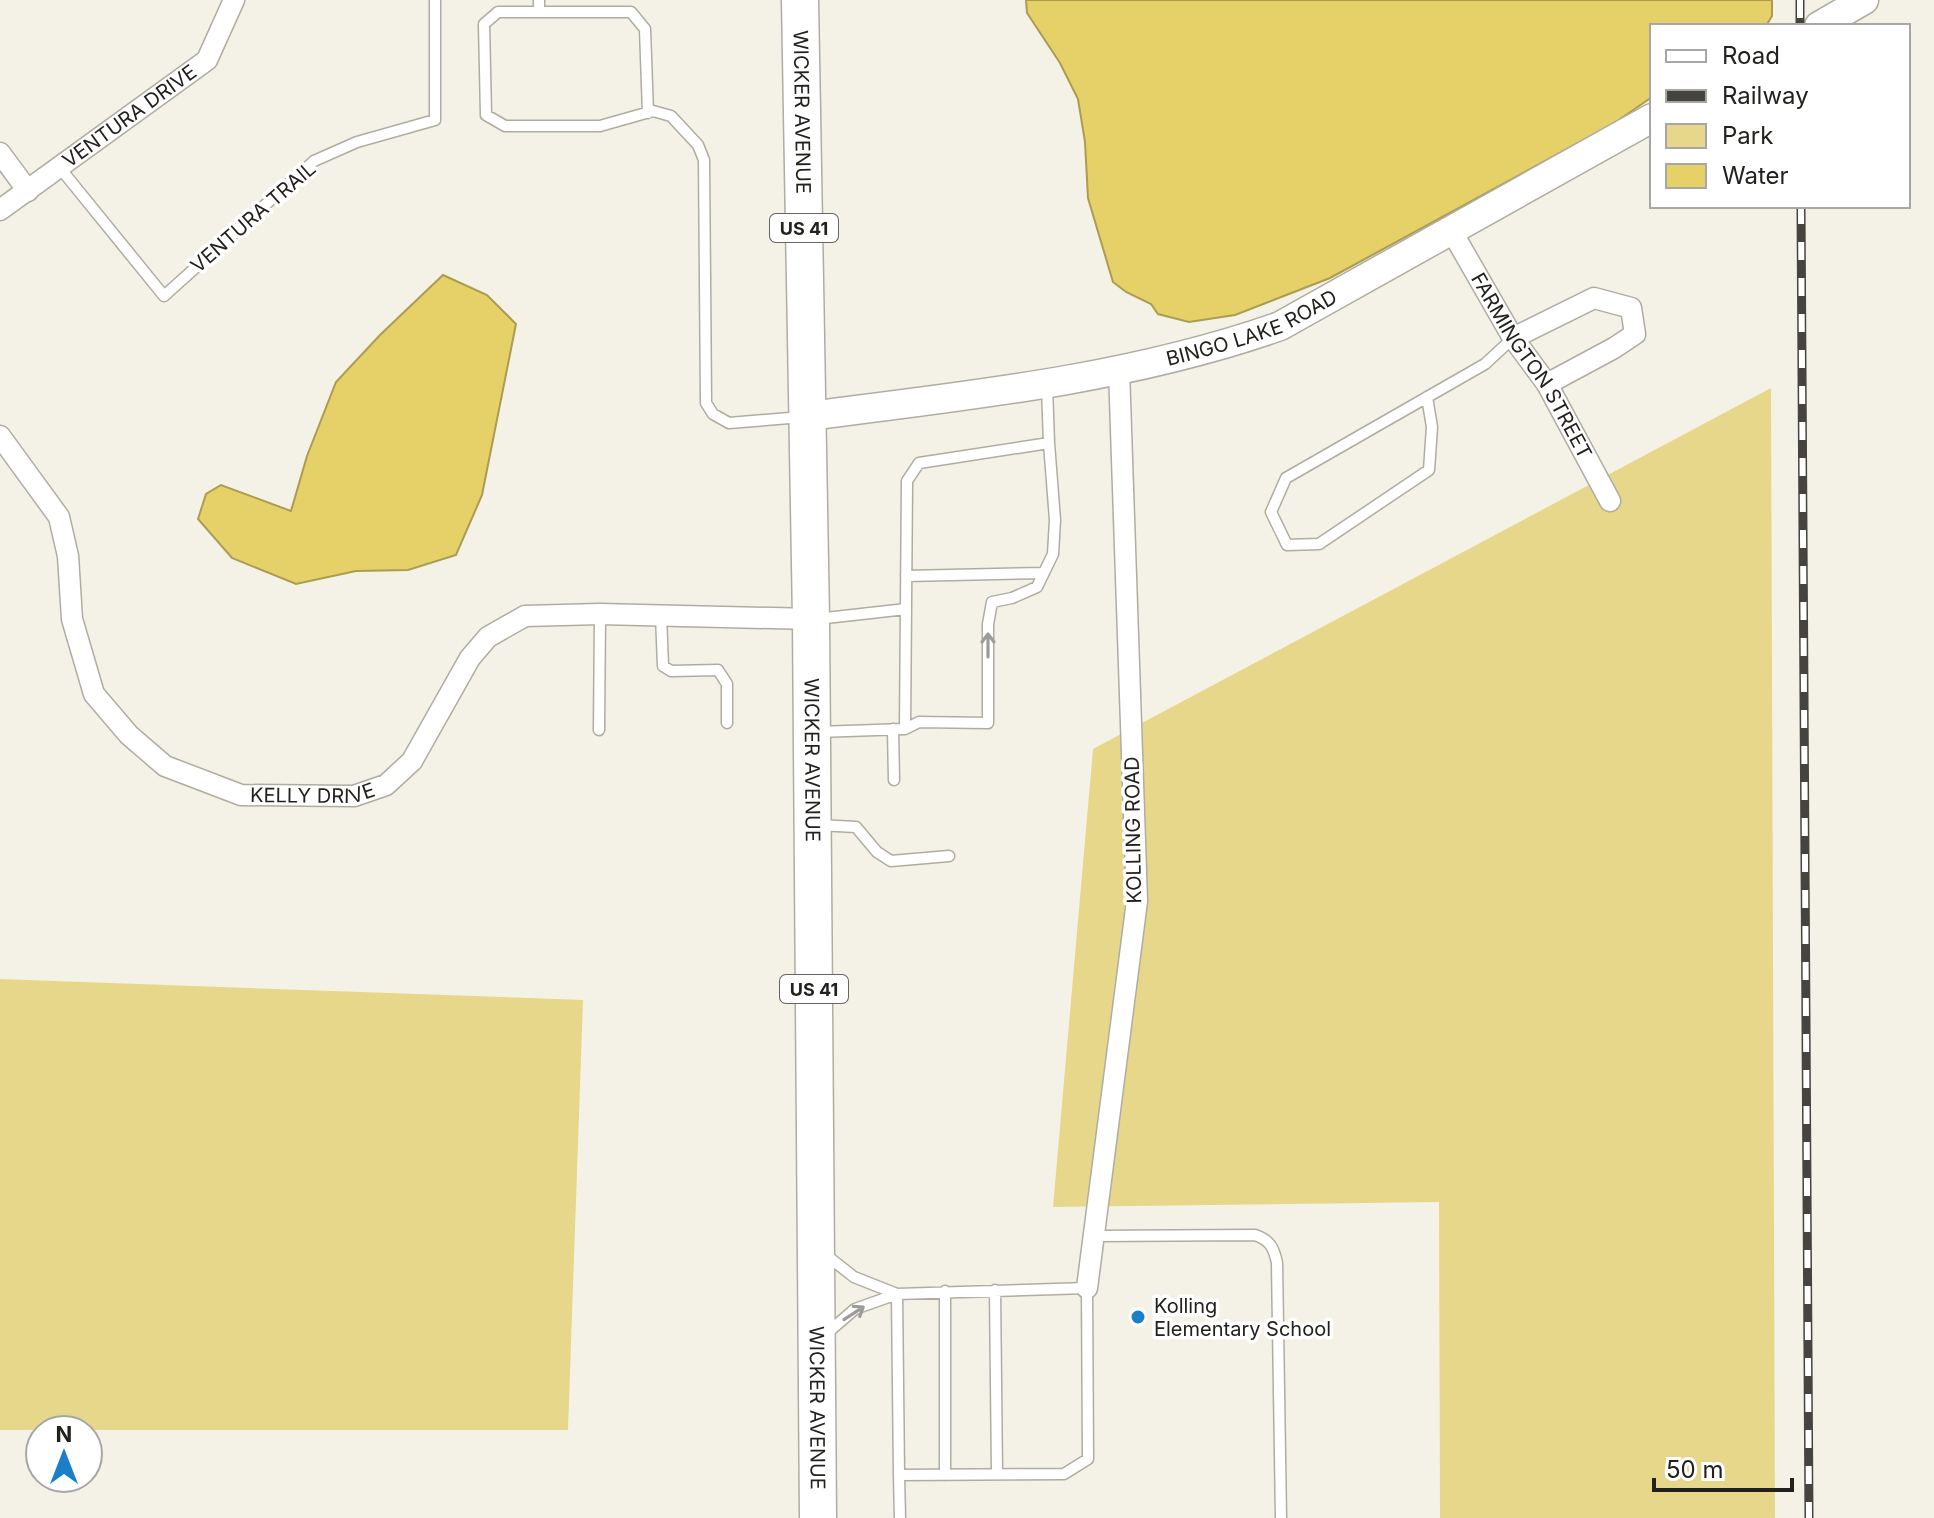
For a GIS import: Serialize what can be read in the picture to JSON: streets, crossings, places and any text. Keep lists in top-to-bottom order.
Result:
{
  "streets": {
    "highway": ["WICKER AVENUE", "US 41"],
    "street": [
      "VENTURA DRIVE",
      "BINGO LAKE ROAD",
      "FARMINGTON STREET",
      "KELLY DRIVE",
      "KOLLING ROAD"
    ],
    "lane": ["VENTURA TRAIL"]
  },
  "crossings": [
    ["WICKER AVENUE", "BINGO LAKE ROAD"],
    ["WICKER AVENUE", "KELLY DRIVE"],
    ["VENTURA DRIVE", "VENTURA TRAIL"],
    ["BINGO LAKE ROAD", "FARMINGTON STREET"],
    ["BINGO LAKE ROAD", "KOLLING ROAD"]
  ],
  "places": ["Kolling Elementary School"],
  "legend": [
    "Road",
    "Railway",
    "Park",
    "Water"
  ],
  "scale_bar": "50 m",
  "north": "top"
}
